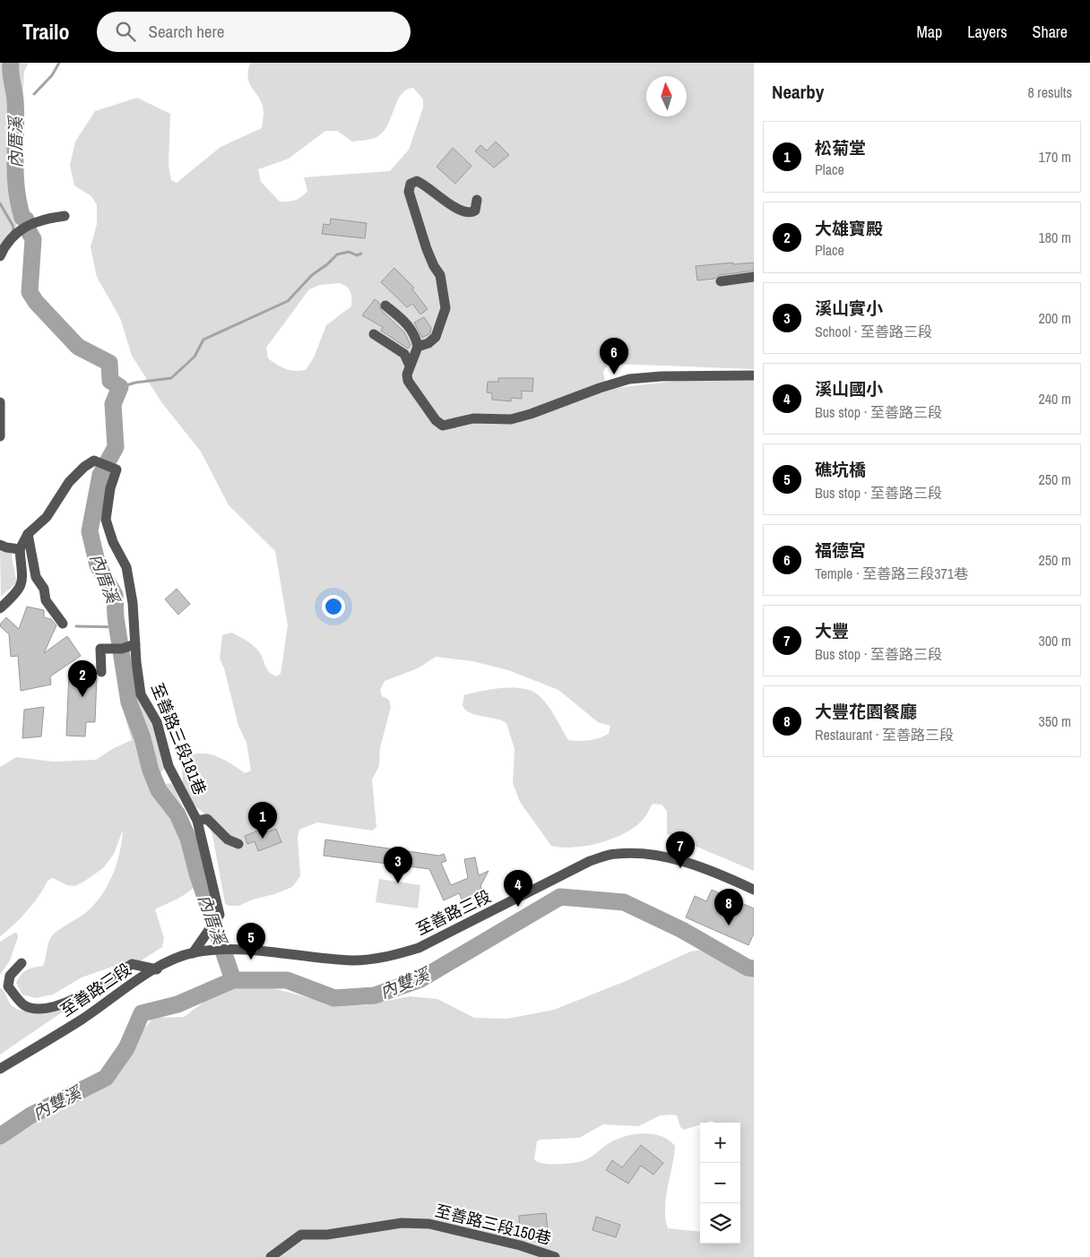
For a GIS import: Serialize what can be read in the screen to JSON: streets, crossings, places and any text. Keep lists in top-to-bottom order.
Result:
{
  "streets": {
    "street": ["至善路三段181巷", "至善路三段", "至善路三段150巷"]
  },
  "crossings": [
    ["至善路三段181巷", "至善路三段"]
  ],
  "water": ["內厝溪", "內雙溪"],
  "north": "top",
  "page": {
    "header": "Trailo",
    "search": "Search here",
    "nav": ["Map", "Layers", "Share"],
    "heading": ["Nearby", "8 results"],
    "list": [
      {
        "mark": "1",
        "name": "松菊堂",
        "note": "Place",
        "value": "170 m"
      },
      {
        "mark": "2",
        "name": "大雄寶殿",
        "note": "Place",
        "value": "180 m"
      },
      {
        "mark": "3",
        "name": "溪山實小",
        "note": "School · 至善路三段",
        "value": "200 m"
      },
      {
        "mark": "4",
        "name": "溪山國小",
        "note": "Bus stop · 至善路三段",
        "value": "240 m"
      },
      {
        "mark": "5",
        "name": "礁坑橋",
        "note": "Bus stop · 至善路三段",
        "value": "250 m"
      },
      {
        "mark": "6",
        "name": "福德宮",
        "note": "Temple · 至善路三段371巷",
        "value": "250 m"
      },
      {
        "mark": "7",
        "name": "大豐",
        "note": "Bus stop · 至善路三段",
        "value": "300 m"
      },
      {
        "mark": "8",
        "name": "大豐花園餐廳",
        "note": "Restaurant · 至善路三段",
        "value": "350 m"
      }
    ],
    "pins": [
      "6",
      "2",
      "1",
      "7",
      "3",
      "4",
      "8",
      "5"
    ],
    "map_buttons": ["+", "−"]
  }
}
